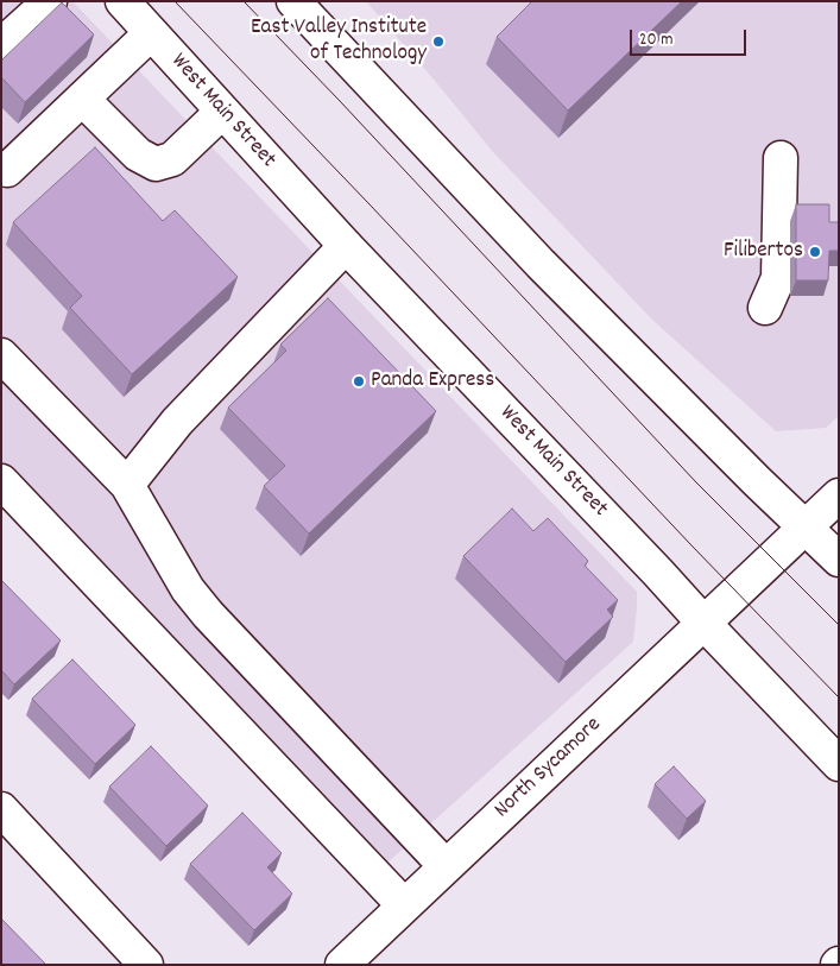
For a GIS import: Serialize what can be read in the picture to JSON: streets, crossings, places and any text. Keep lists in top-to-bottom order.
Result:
{
  "streets": {
    "main road": ["West Main Street", "North Sycamore"]
  },
  "crossings": [
    ["West Main Street", "North Sycamore"]
  ],
  "places": ["East Valley Institute of Technology", "Filibertos", "Panda Express"],
  "scale_bar": "20 m"
}
